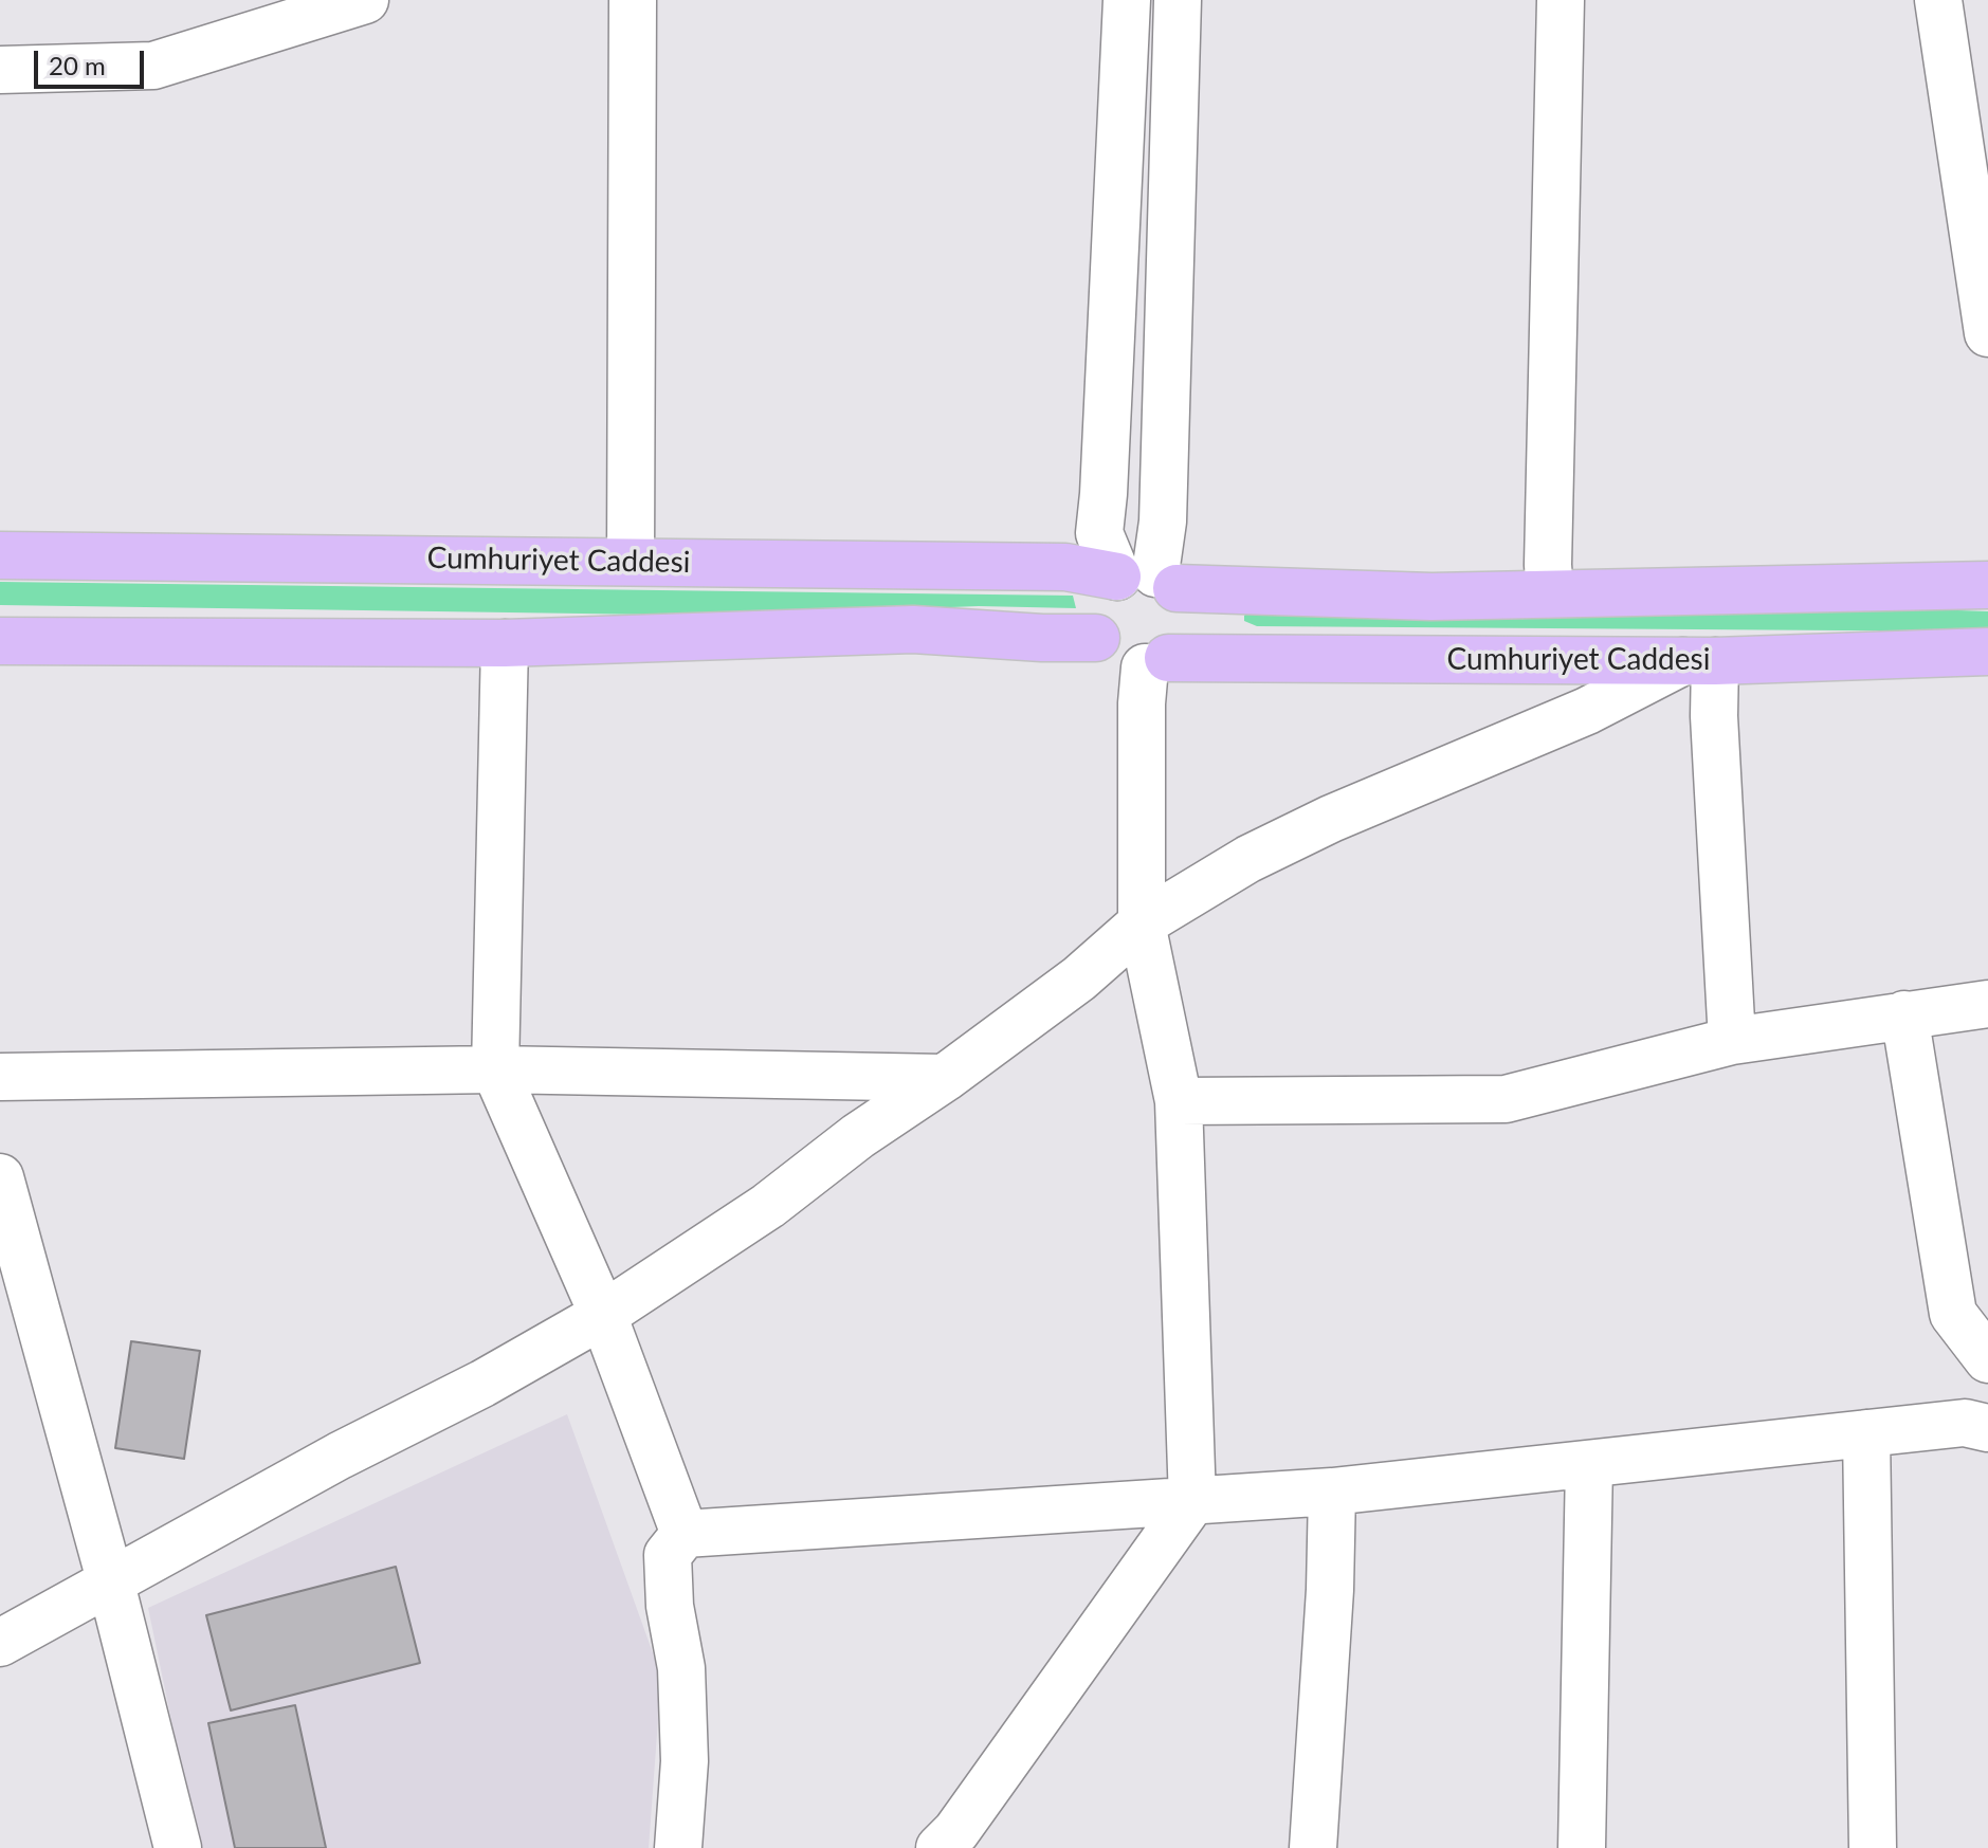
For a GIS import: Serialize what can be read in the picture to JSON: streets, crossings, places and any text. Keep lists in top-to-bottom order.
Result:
{
  "streets": {
    "main road": ["Cumhuriyet Caddesi"]
  },
  "scale_bar": "20 m"
}
